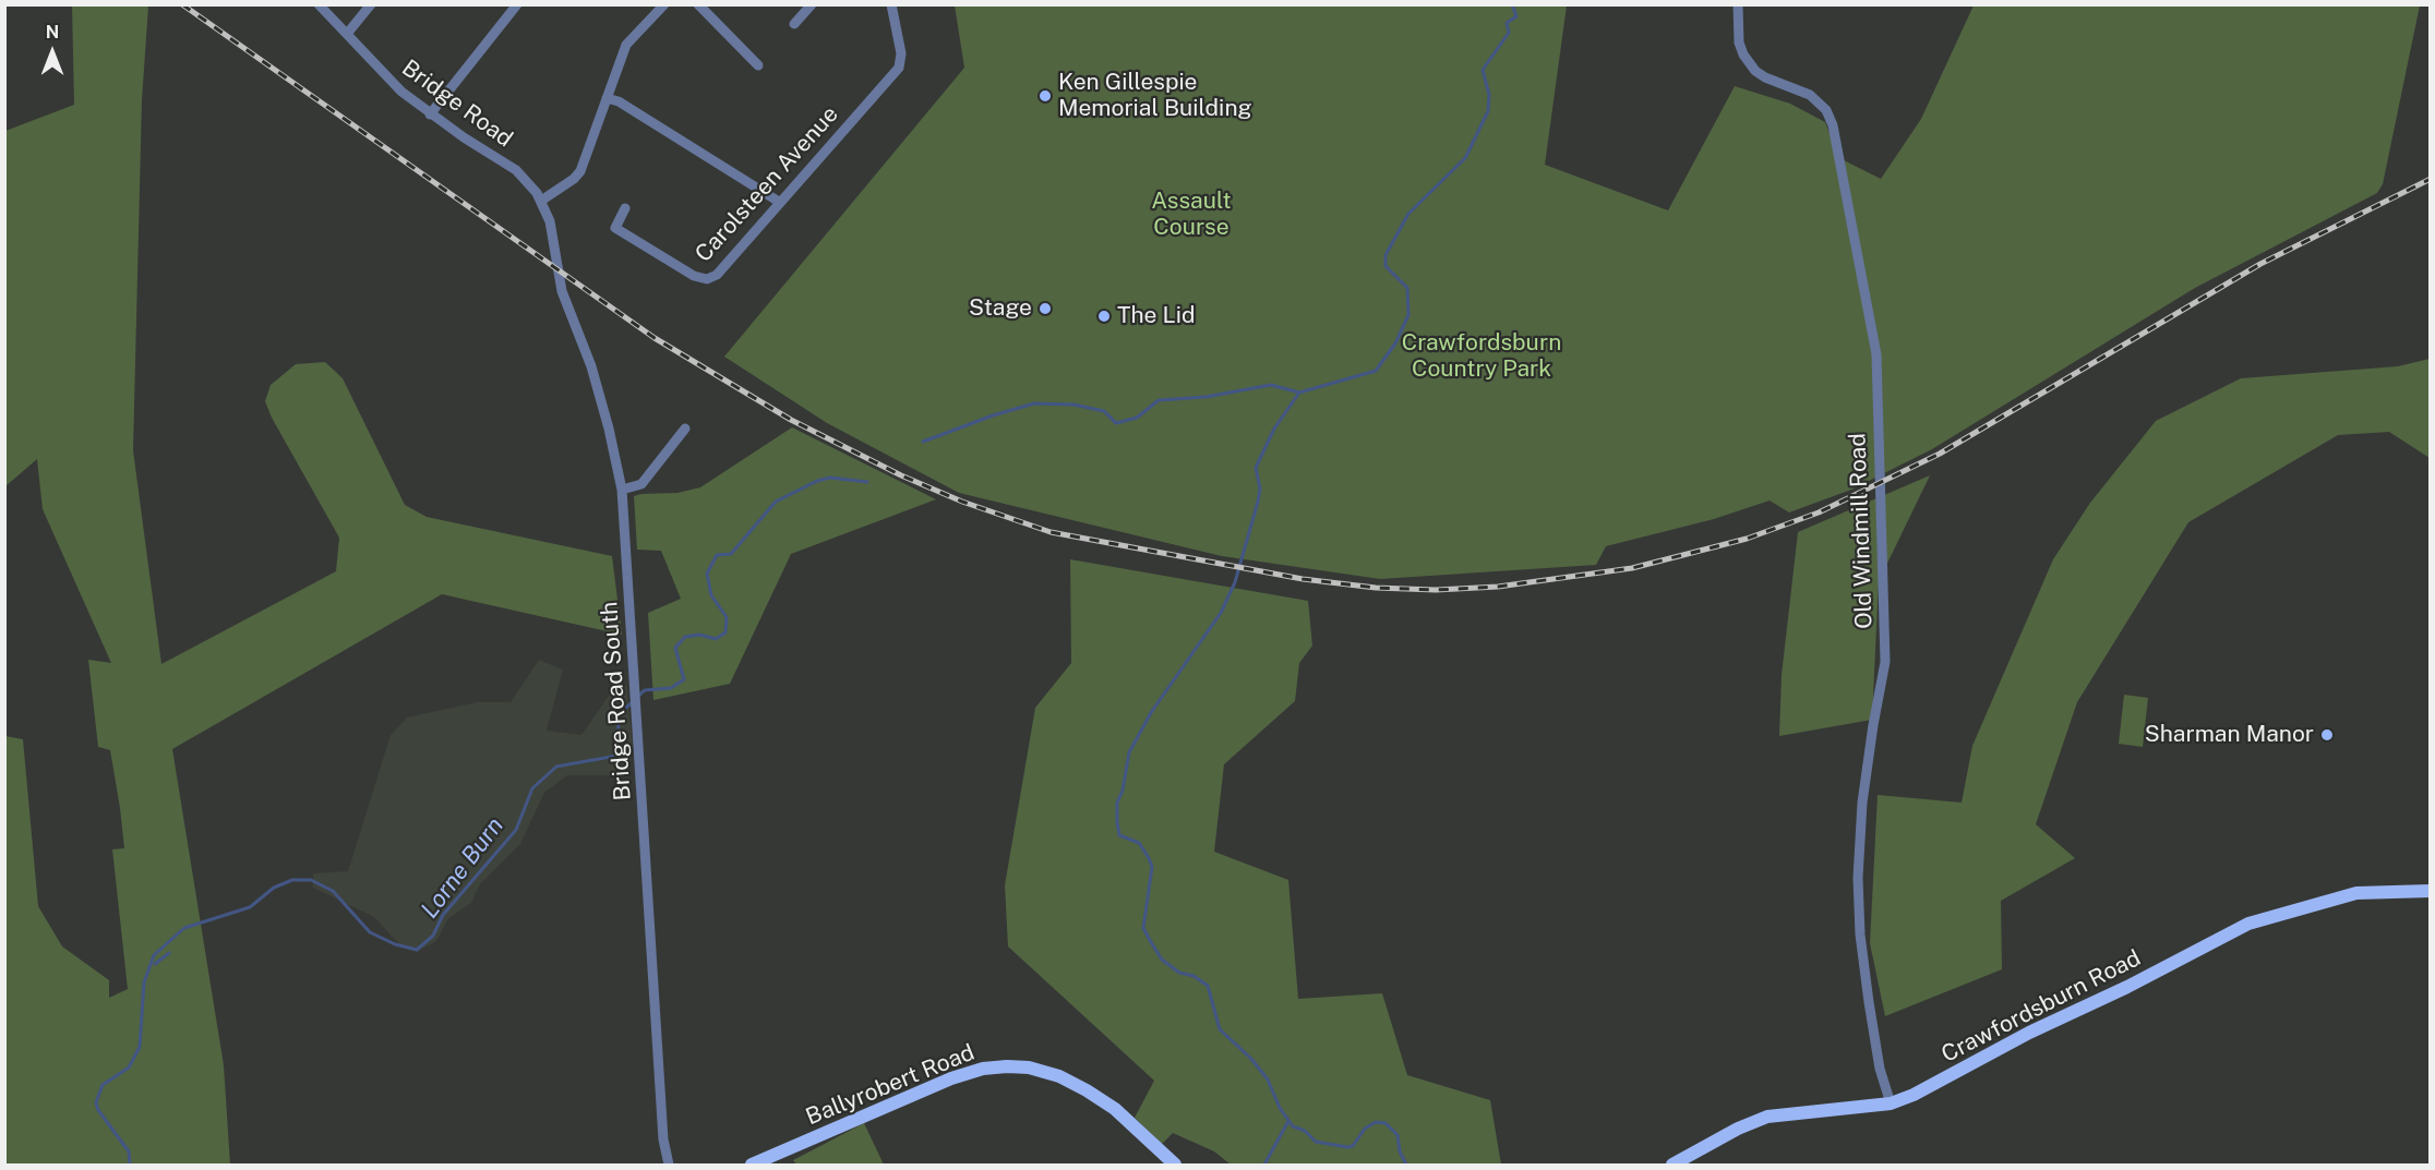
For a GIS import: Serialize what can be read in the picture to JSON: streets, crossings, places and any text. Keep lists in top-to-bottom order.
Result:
{
  "streets": {
    "main road": ["Crawfordsburn Road", "Ballyrobert Road"],
    "street": [
      "Bridge Road",
      "Carolsteen Avenue",
      "Old Windmill Road",
      "Bridge Road South"
    ]
  },
  "crossings": [
    ["Bridge Road", "Bridge Road South"],
    ["Old Windmill Road", "Crawfordsburn Road"]
  ],
  "water": ["Lorne Burn"],
  "parks": ["Assault Course", "Crawfordsburn Country Park"],
  "places": [
    "Ken Gillespie Memorial Building",
    "Stage",
    "The Lid",
    "Sharman Manor"
  ],
  "north": "top"
}
